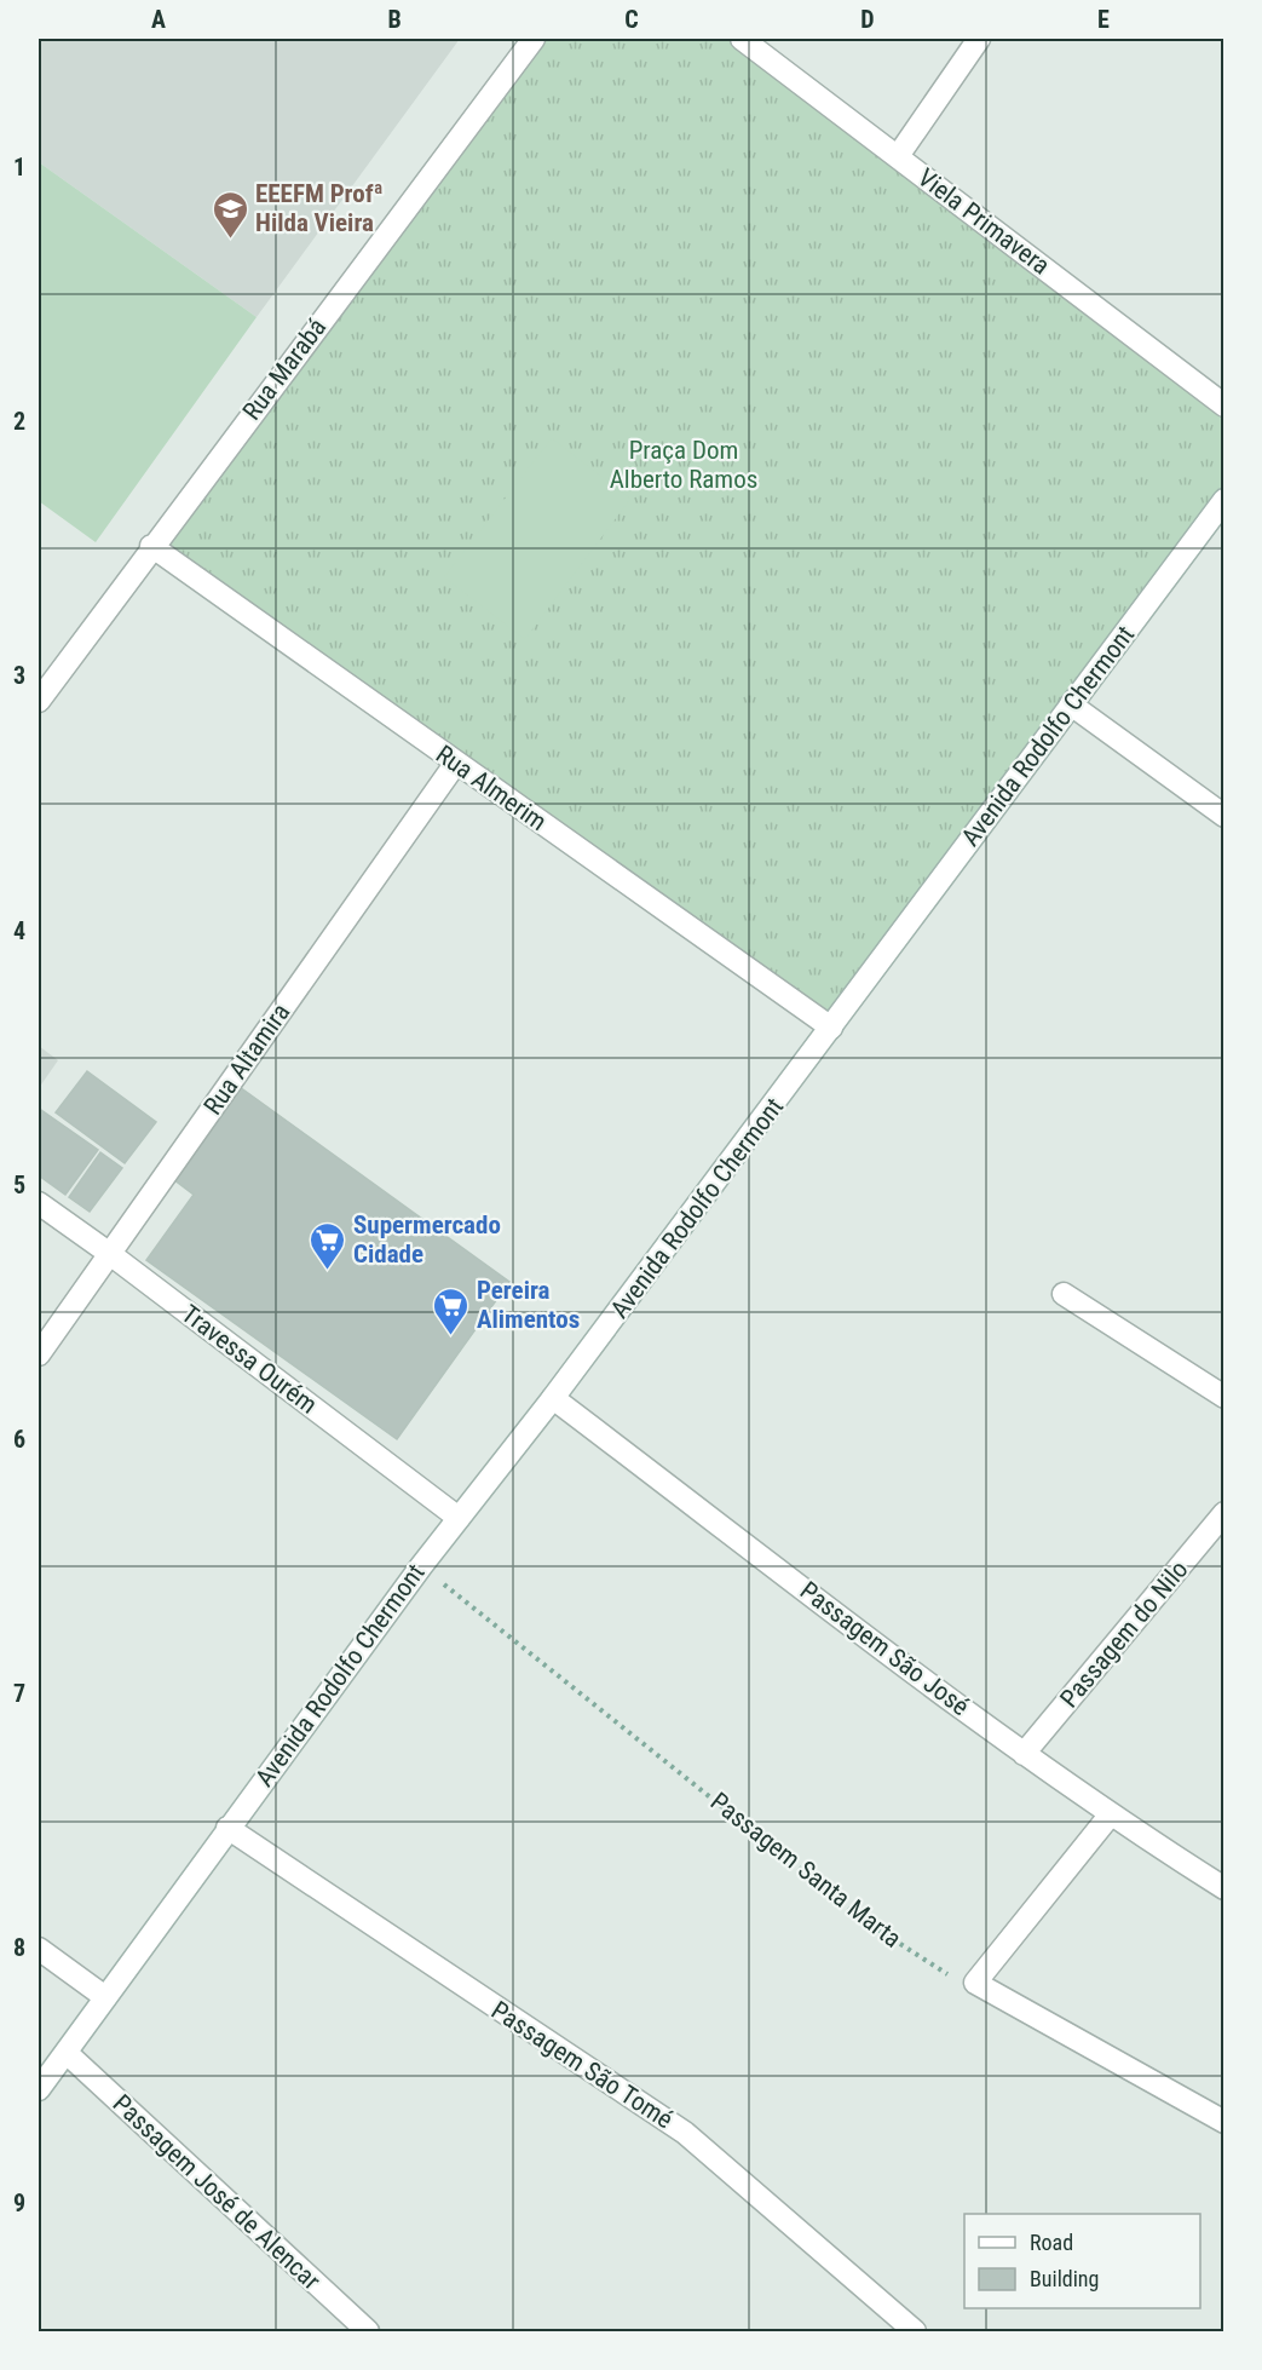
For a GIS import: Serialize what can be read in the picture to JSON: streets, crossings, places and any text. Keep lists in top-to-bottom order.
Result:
{
  "streets": {
    "street": [
      "Viela Primavera",
      "Rua Marabá",
      "Avenida Rodolfo Chermont",
      "Rua Almerim",
      "Rua Altamira",
      "Travessa Ourém",
      "Passagem do Nilo",
      "Passagem São José",
      "Passagem São Tomé",
      "Passagem José de Alencar"
    ],
    "path": ["Passagem Santa Marta"]
  },
  "crossings": [
    ["Rua Marabá", "Rua Almerim"],
    ["Avenida Rodolfo Chermont", "Rua Almerim"],
    ["Avenida Rodolfo Chermont", "Travessa Ourém"],
    ["Avenida Rodolfo Chermont", "Passagem São José"],
    ["Avenida Rodolfo Chermont", "Passagem Santa Marta"],
    ["Avenida Rodolfo Chermont", "Passagem São Tomé"],
    ["Avenida Rodolfo Chermont", "Passagem José de Alencar"],
    ["Rua Almerim", "Rua Altamira"],
    ["Rua Altamira", "Travessa Ourém"],
    ["Passagem do Nilo", "Passagem São José"]
  ],
  "parks": ["Praça Dom Alberto Ramos"],
  "places": {
    "school or university": ["EEEFM Profª Hilda Vieira"],
    "supermarket": ["Supermercado Cidade", "Pereira Alimentos"]
  },
  "legend": ["Road", "Building"],
  "grid": {
    "columns": [
      "A",
      "B",
      "C",
      "D",
      "E"
    ],
    "rows": [
      "1",
      "2",
      "3",
      "4",
      "5",
      "6",
      "7",
      "8",
      "9"
    ]
  }
}
